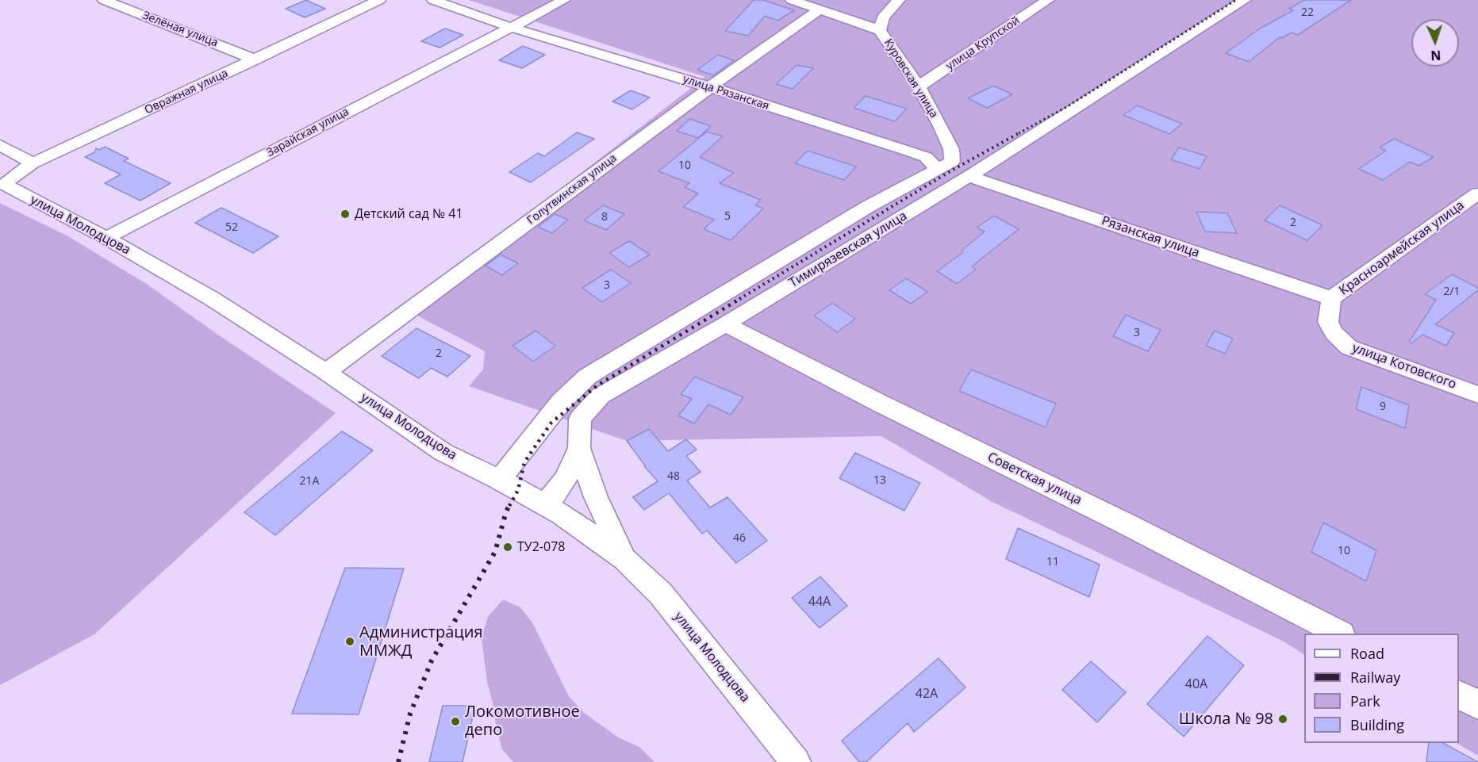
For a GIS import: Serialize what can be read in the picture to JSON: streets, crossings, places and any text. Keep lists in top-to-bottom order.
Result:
{
  "streets": {
    "street": [
      "Зелёная улица",
      "улица Крупской",
      "Куровская улица",
      "Овражная улица",
      "улица Рязанская",
      "Зарайская улица",
      "Голутвинская улица",
      "улица Молодцова",
      "Рязанская улица",
      "Красноармейская улица",
      "Тимирязевская улица",
      "улица Котовского",
      "Советская улица"
    ]
  },
  "crossings": [
    ["Зелёная улица", "Овражная улица"],
    ["улица Крупской", "Куровская улица"],
    ["Куровская улица", "улица Рязанская"],
    ["Куровская улица", "Голутвинская улица"],
    ["Овражная улица", "улица Молодцова"],
    ["улица Рязанская", "Зарайская улица"],
    ["улица Рязанская", "Голутвинская улица"],
    ["Зарайская улица", "улица Молодцова"],
    ["Голутвинская улица", "улица Молодцова"],
    ["улица Молодцова", "Тимирязевская улица"],
    ["Рязанская улица", "Красноармейская улица"],
    ["Рязанская улица", "Тимирязевская улица"],
    ["Красноармейская улица", "улица Котовского"],
    ["Тимирязевская улица", "Советская улица"]
  ],
  "places": [
    "Детский сад № 41",
    "ТУ2-078",
    "Администрация ММЖД",
    "Школа № 98",
    "Локомотивное депо"
  ],
  "house_numbers": [
    "22",
    "10",
    "5",
    "8",
    "2",
    "52",
    "3",
    "2/1",
    "3",
    "2",
    "9",
    "48",
    "13",
    "21А",
    "46",
    "10",
    "11",
    "44А",
    "40А",
    "42А"
  ],
  "legend": [
    "Road",
    "Railway",
    "Park",
    "Building"
  ],
  "north": "bottom"
}
